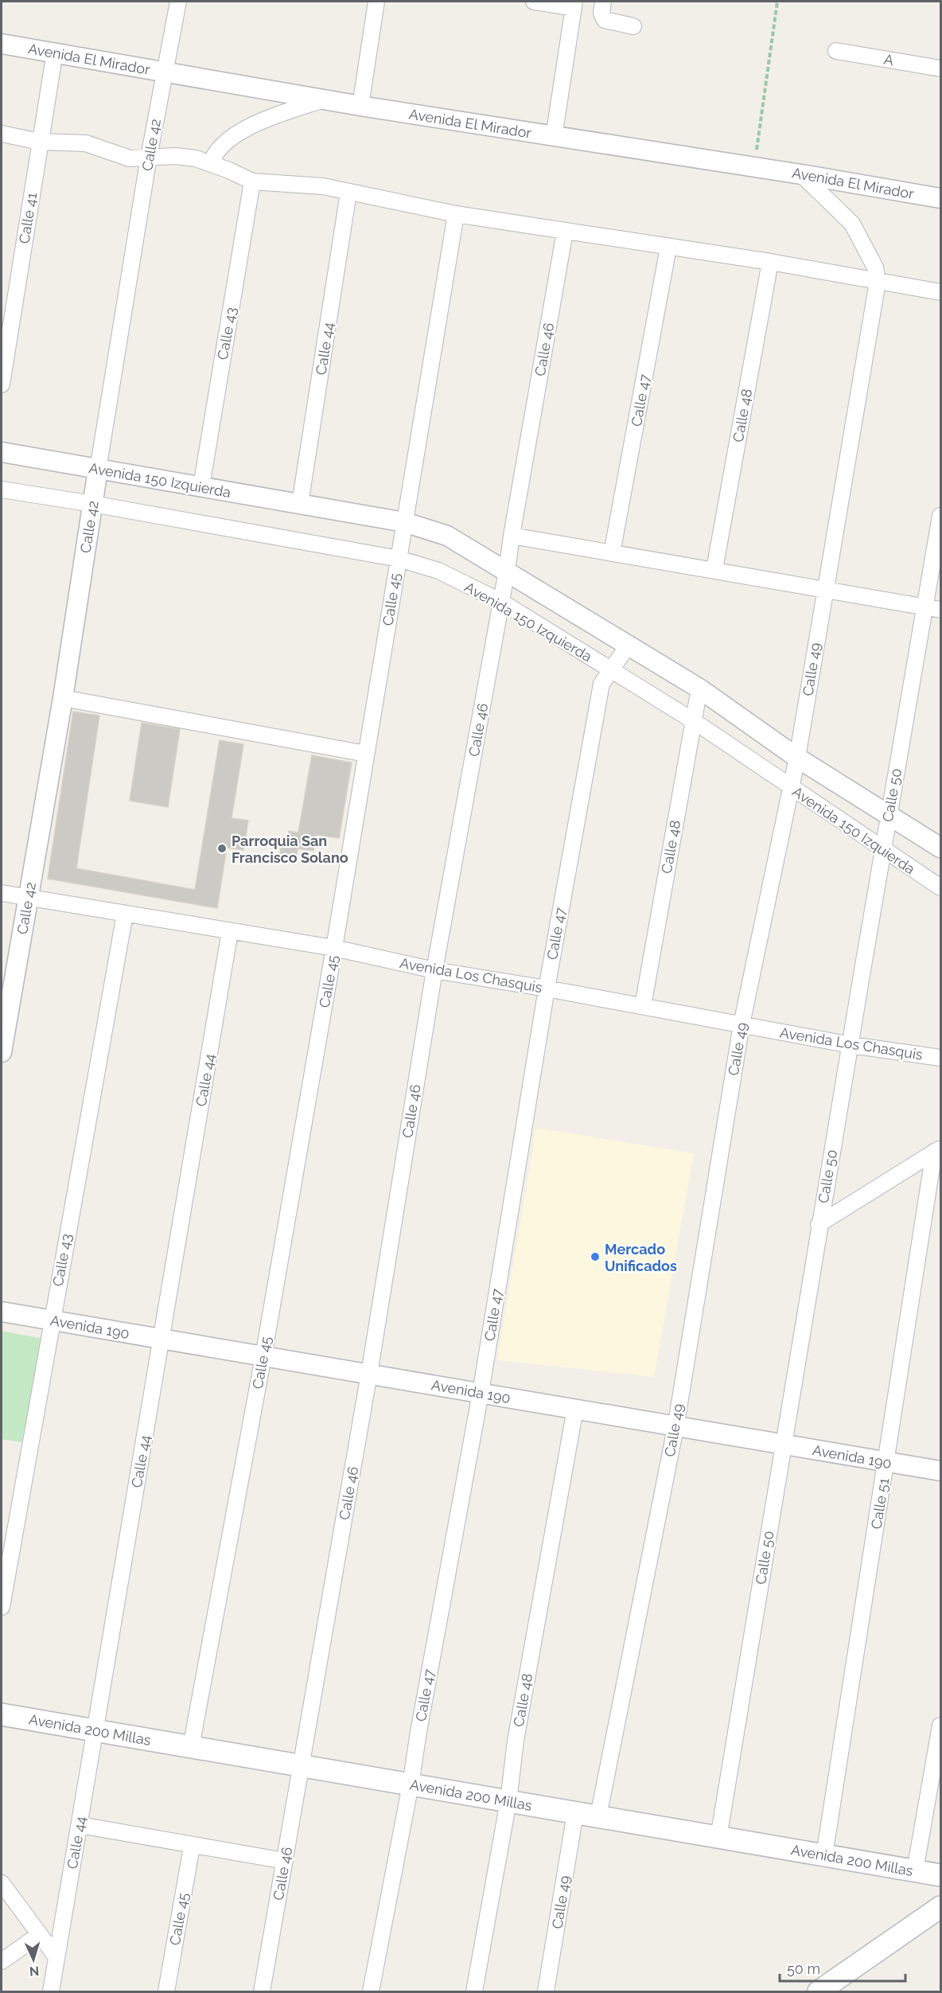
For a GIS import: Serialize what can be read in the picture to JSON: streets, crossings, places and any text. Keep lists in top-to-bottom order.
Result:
{
  "streets": {
    "main road": ["Avenida 200 Millas"],
    "street": [
      "Avenida El Mirador",
      "A",
      "Calle 42",
      "Calle 41",
      "Calle 43",
      "Calle 44",
      "Calle 46",
      "Calle 47",
      "Calle 48",
      "Avenida 150 Izquierda",
      "Calle 45",
      "Calle 49",
      "Calle 50",
      "Avenida Los Chasquis",
      "Avenida 190",
      "Calle 51"
    ]
  },
  "crossings": [
    ["Avenida El Mirador", "Calle 42"],
    ["Avenida El Mirador", "Calle 41"],
    ["Calle 42", "Avenida 150 Izquierda"],
    ["Calle 42", "Avenida Los Chasquis"],
    ["Calle 43", "Avenida 150 Izquierda"],
    ["Calle 43", "Avenida Los Chasquis"],
    ["Calle 43", "Avenida 190"],
    ["Calle 44", "Avenida 150 Izquierda"],
    ["Calle 44", "Avenida Los Chasquis"],
    ["Calle 44", "Avenida 190"],
    ["Calle 44", "Avenida 200 Millas"],
    ["Calle 46", "Avenida 150 Izquierda"],
    ["Calle 46", "Avenida Los Chasquis"],
    ["Calle 46", "Avenida 190"],
    ["Calle 46", "Avenida 200 Millas"],
    ["Calle 47", "Avenida 150 Izquierda"],
    ["Calle 47", "Avenida Los Chasquis"],
    ["Calle 47", "Avenida 190"],
    ["Calle 47", "Avenida 200 Millas"],
    ["Calle 48", "Avenida 150 Izquierda"],
    ["Calle 48", "Avenida Los Chasquis"],
    ["Calle 48", "Avenida 190"],
    ["Calle 48", "Avenida 200 Millas"],
    ["Avenida 150 Izquierda", "Calle 45"],
    ["Avenida 150 Izquierda", "Calle 49"],
    ["Avenida 150 Izquierda", "Calle 50"],
    ["Calle 45", "Avenida Los Chasquis"],
    ["Calle 45", "Avenida 190"],
    ["Calle 45", "Avenida 200 Millas"],
    ["Calle 49", "Avenida Los Chasquis"],
    ["Calle 49", "Avenida 190"],
    ["Calle 49", "Avenida 200 Millas"],
    ["Calle 50", "Avenida Los Chasquis"],
    ["Calle 50", "Avenida 190"],
    ["Calle 50", "Avenida 200 Millas"],
    ["Avenida 190", "Calle 51"],
    ["Calle 51", "Avenida 200 Millas"]
  ],
  "places": ["Parroquia San Francisco Solano", "Mercado Unificados"],
  "scale_bar": "50 m",
  "north": "bottom"
}
